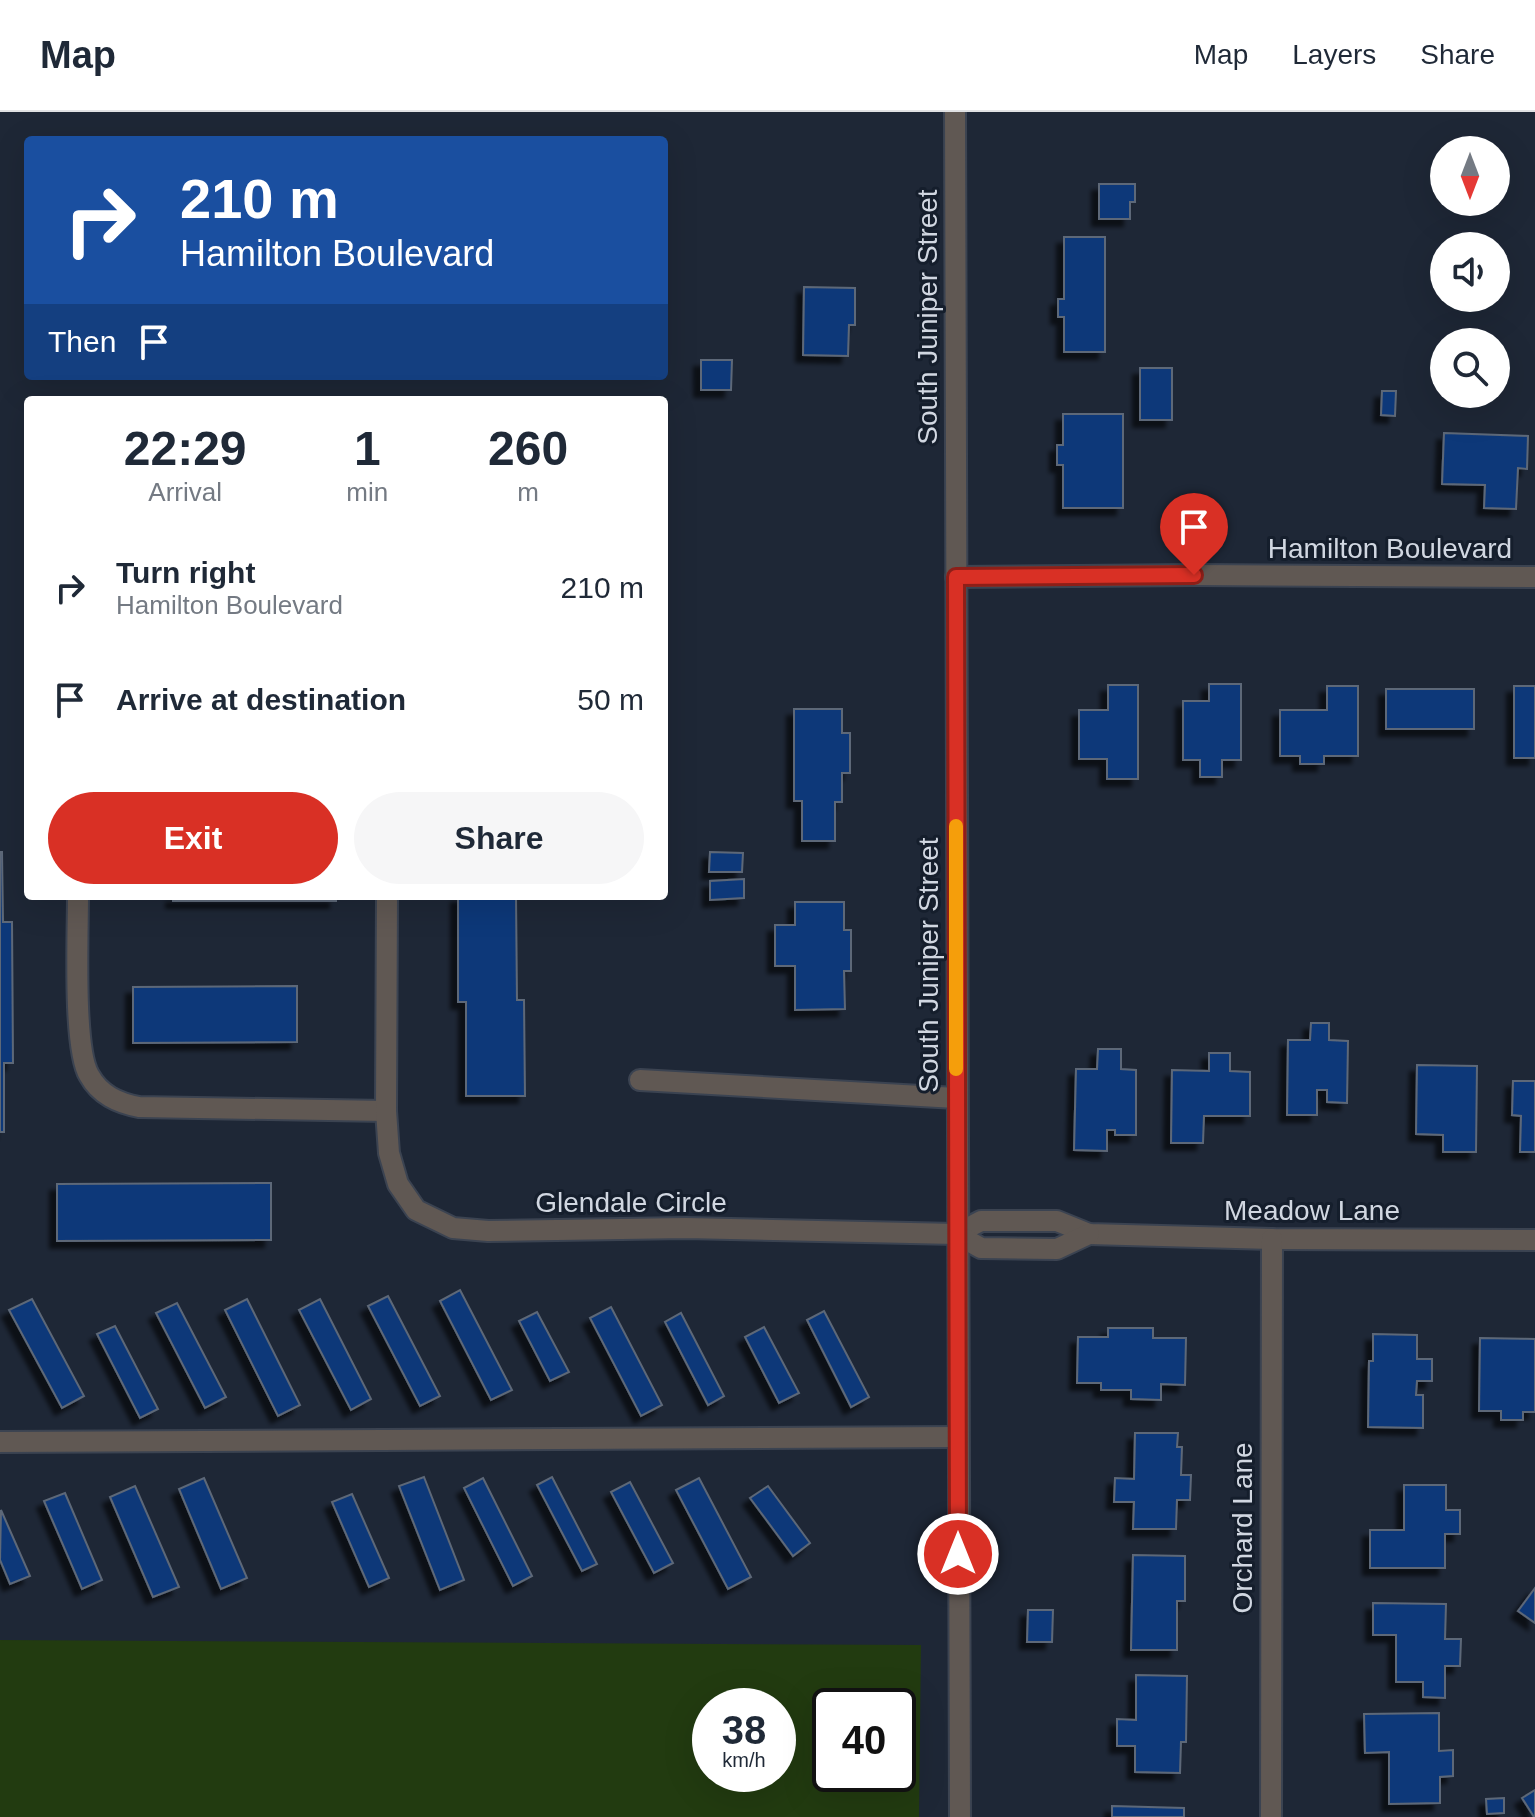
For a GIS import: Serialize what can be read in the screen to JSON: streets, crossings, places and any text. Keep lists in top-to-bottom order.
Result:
{
  "streets": {
    "street": [
      "South Juniper Street",
      "Hamilton Boulevard",
      "Glendale Circle",
      "Meadow Lane",
      "Orchard Lane"
    ]
  },
  "crossings": [
    ["South Juniper Street", "Hamilton Boulevard"],
    ["South Juniper Street", "Glendale Circle"],
    ["South Juniper Street", "Meadow Lane"],
    ["Glendale Circle", "Meadow Lane"],
    ["Meadow Lane", "Orchard Lane"]
  ],
  "north": "bottom",
  "page": {
    "header": "Map",
    "nav": ["Map", "Layers", "Share"],
    "turn": ["210 m", "Hamilton Boulevard"],
    "then": "Then",
    "eta": [
      "22:29",
      "Arrival",
      "1",
      "min",
      "260",
      "m"
    ],
    "list": [
      {
        "name": "Turn right",
        "note": "Hamilton Boulevard",
        "value": "210 m"
      },
      {
        "name": "Arrive at destination",
        "value": "50 m"
      }
    ],
    "buttons": ["Exit", "Share"],
    "speed": "38 km/h",
    "limit": "40"
  }
}
